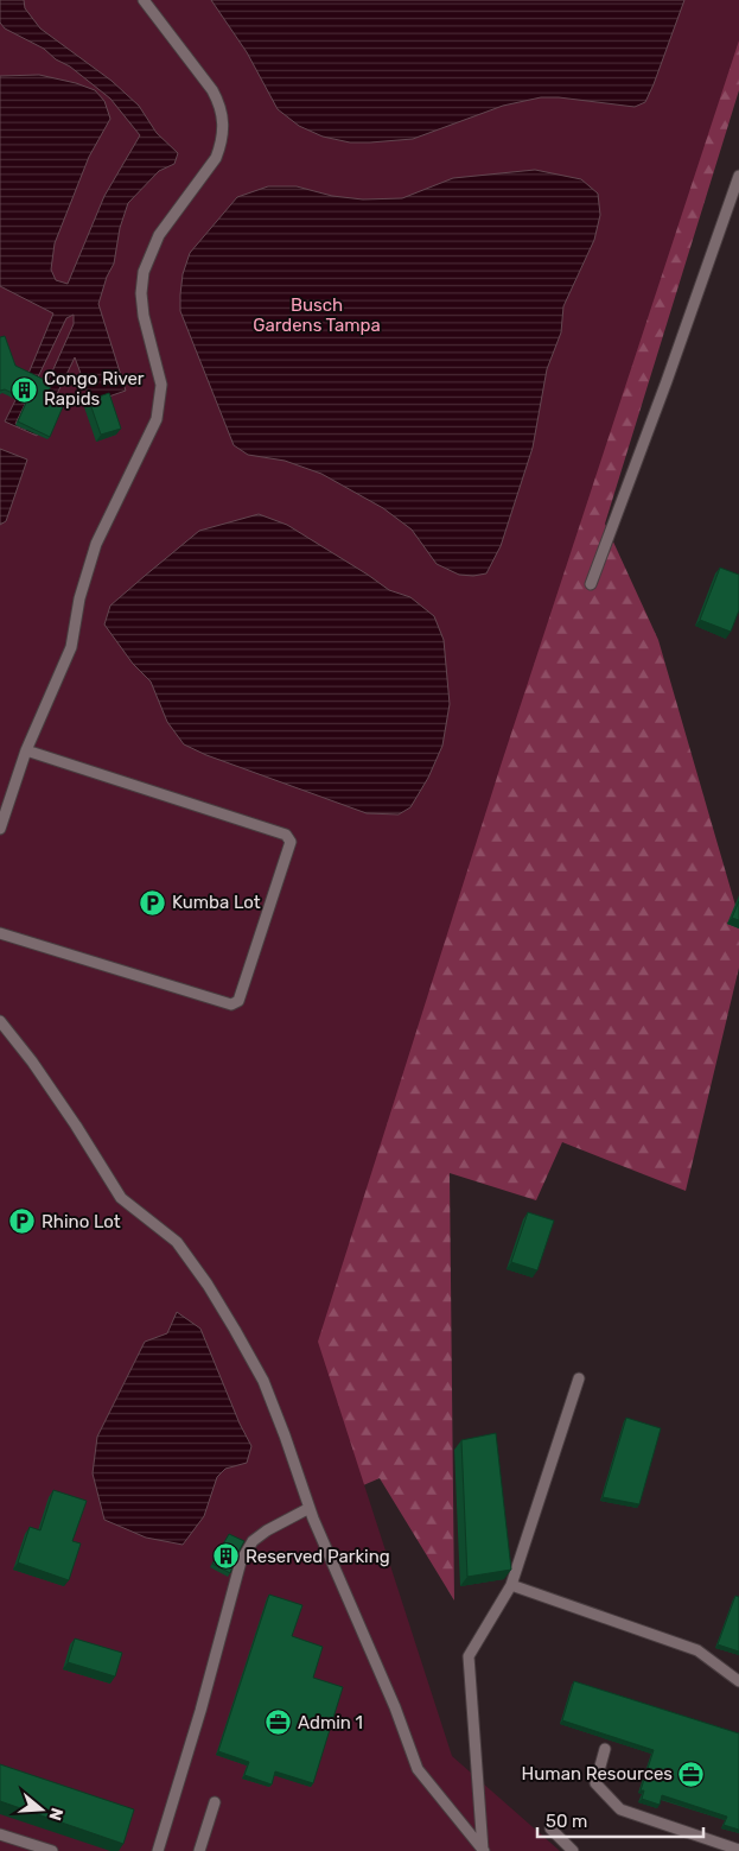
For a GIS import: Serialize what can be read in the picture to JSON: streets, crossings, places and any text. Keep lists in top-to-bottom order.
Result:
{
  "parks": ["Busch Gardens Tampa"],
  "places": {
    "building": ["Congo River Rapids", "Reserved Parking"],
    "parking": ["Kumba Lot", "Rhino Lot"],
    "office": ["Admin 1", "Human Resources"]
  },
  "scale_bar": "50 m",
  "north": "right"
}
